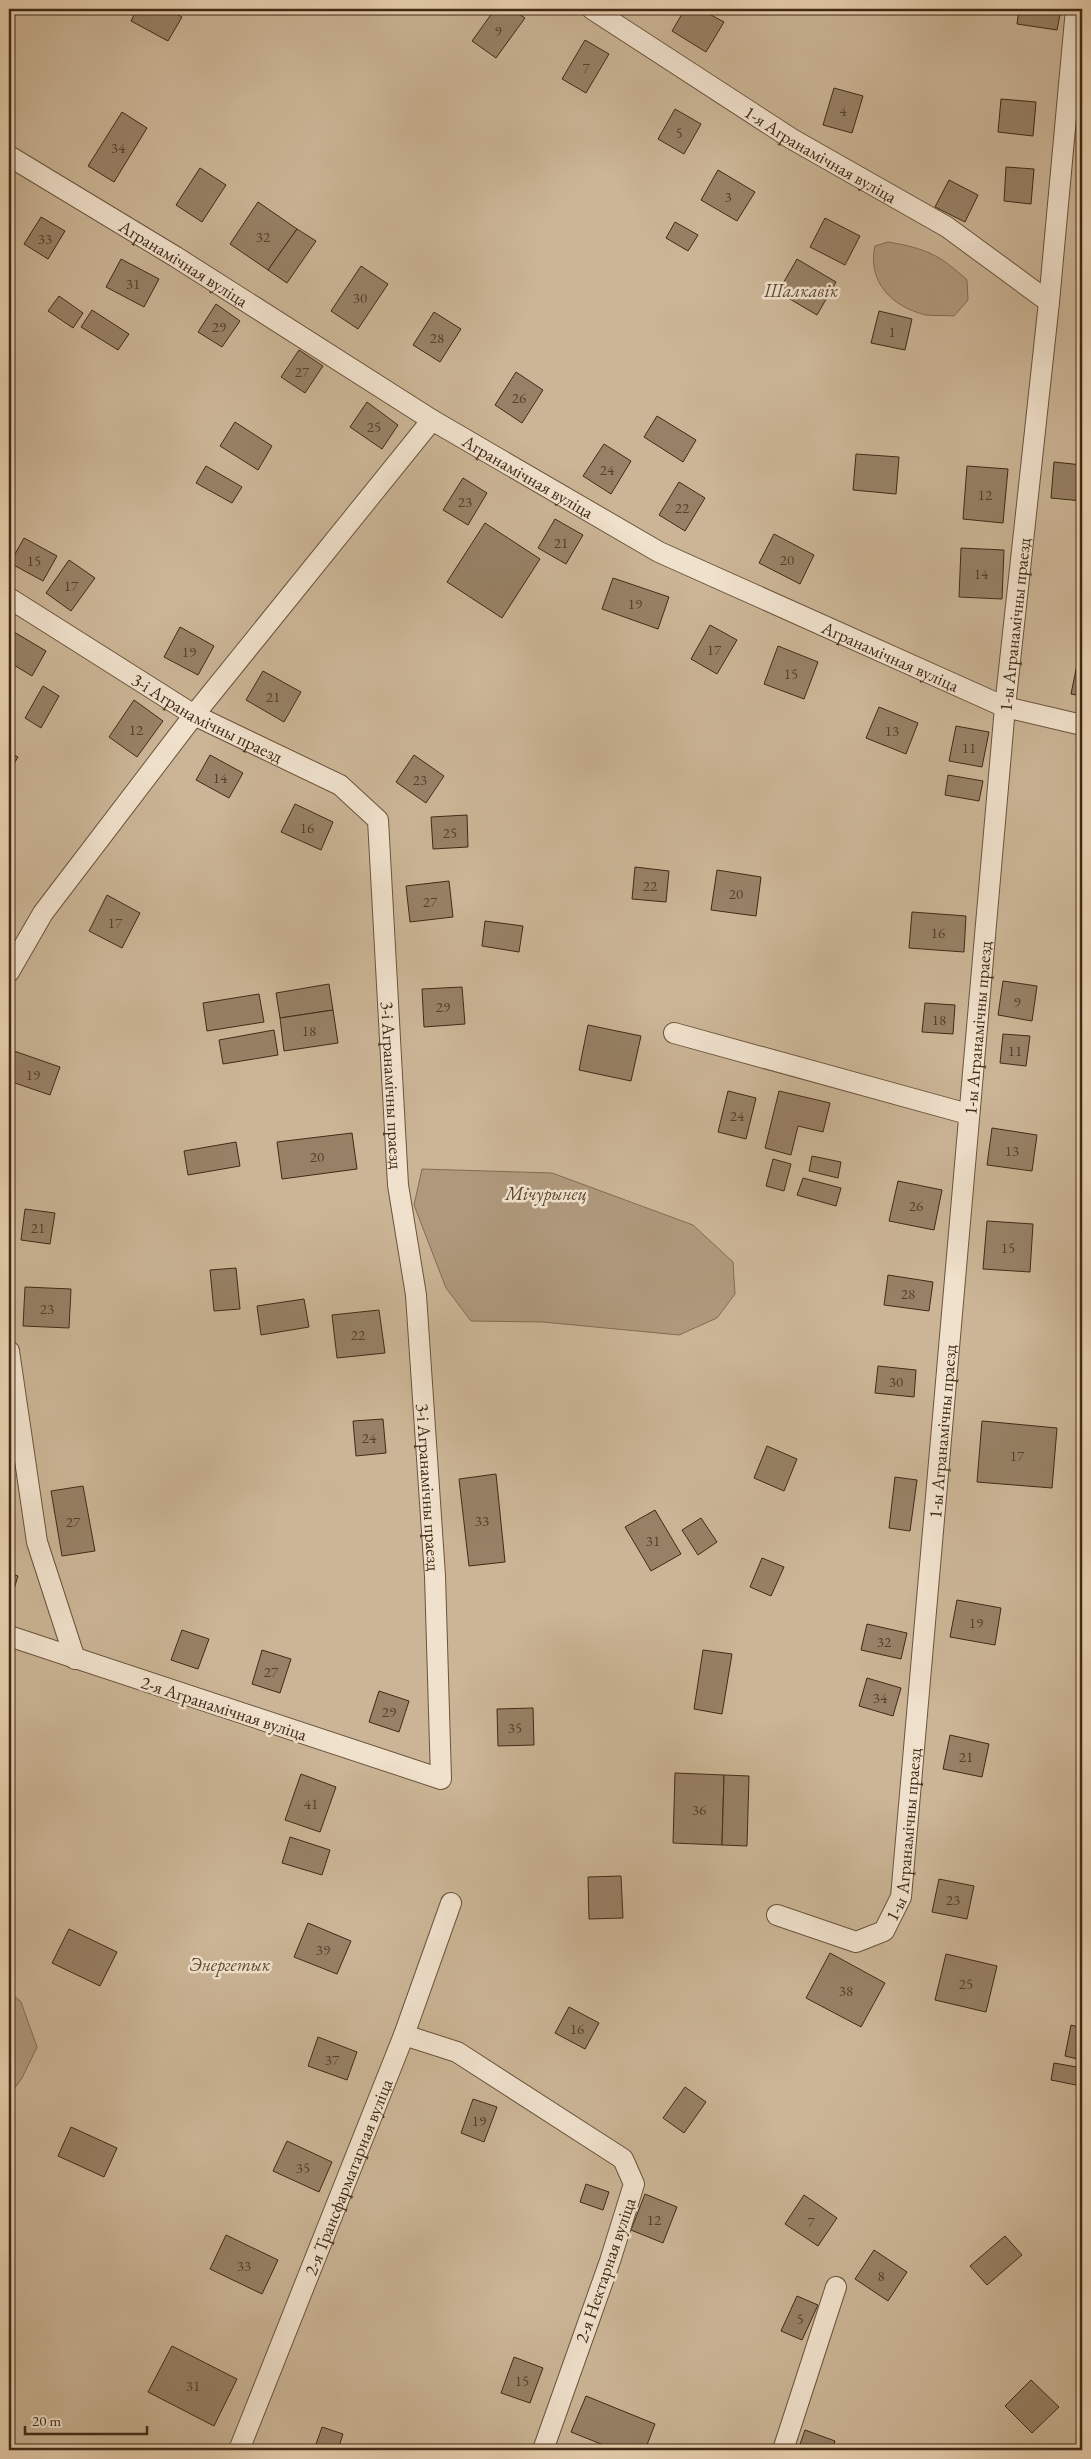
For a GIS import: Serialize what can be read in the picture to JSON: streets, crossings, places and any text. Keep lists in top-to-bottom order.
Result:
{
  "streets": {
    "lane": [
      "1-я Агранамічная вуліца",
      "Агранамічная вуліца",
      "1-ы Агранамічны праезд",
      "3-і Агранамічны праезд",
      "2-я Агранамічная вуліца",
      "2-я Трансфарматарная вуліца",
      "2-я Нектарная вуліца"
    ]
  },
  "crossings": [
    ["1-я Агранамічная вуліца", "1-ы Агранамічны праезд"],
    ["Агранамічная вуліца", "1-ы Агранамічны праезд"],
    ["3-і Агранамічны праезд", "2-я Агранамічная вуліца"],
    ["2-я Трансфарматарная вуліца", "2-я Нектарная вуліца"]
  ],
  "parks": ["Шалкавік", "Мічурынец", "Энергетык"],
  "house_numbers": [
    "9",
    "7",
    "4",
    "5",
    "34",
    "3",
    "32",
    "33",
    "31",
    "30",
    "29",
    "1",
    "28",
    "27",
    "26",
    "25",
    "24",
    "12",
    "23",
    "22",
    "21",
    "20",
    "15",
    "14",
    "17",
    "19",
    "17",
    "19",
    "15",
    "21",
    "12",
    "13",
    "11",
    "14",
    "23",
    "16",
    "25",
    "22",
    "20",
    "27",
    "17",
    "16",
    "9",
    "29",
    "18",
    "18",
    "11",
    "19",
    "24",
    "13",
    "20",
    "26",
    "21",
    "15",
    "28",
    "23",
    "22",
    "30",
    "24",
    "17",
    "33",
    "27",
    "31",
    "19",
    "32",
    "27",
    "34",
    "29",
    "35",
    "21",
    "41",
    "36",
    "23",
    "39",
    "25",
    "38",
    "16",
    "37",
    "19",
    "35",
    "12",
    "7",
    "33",
    "8",
    "5",
    "15",
    "31"
  ],
  "scale_bar": "20 m"
}
